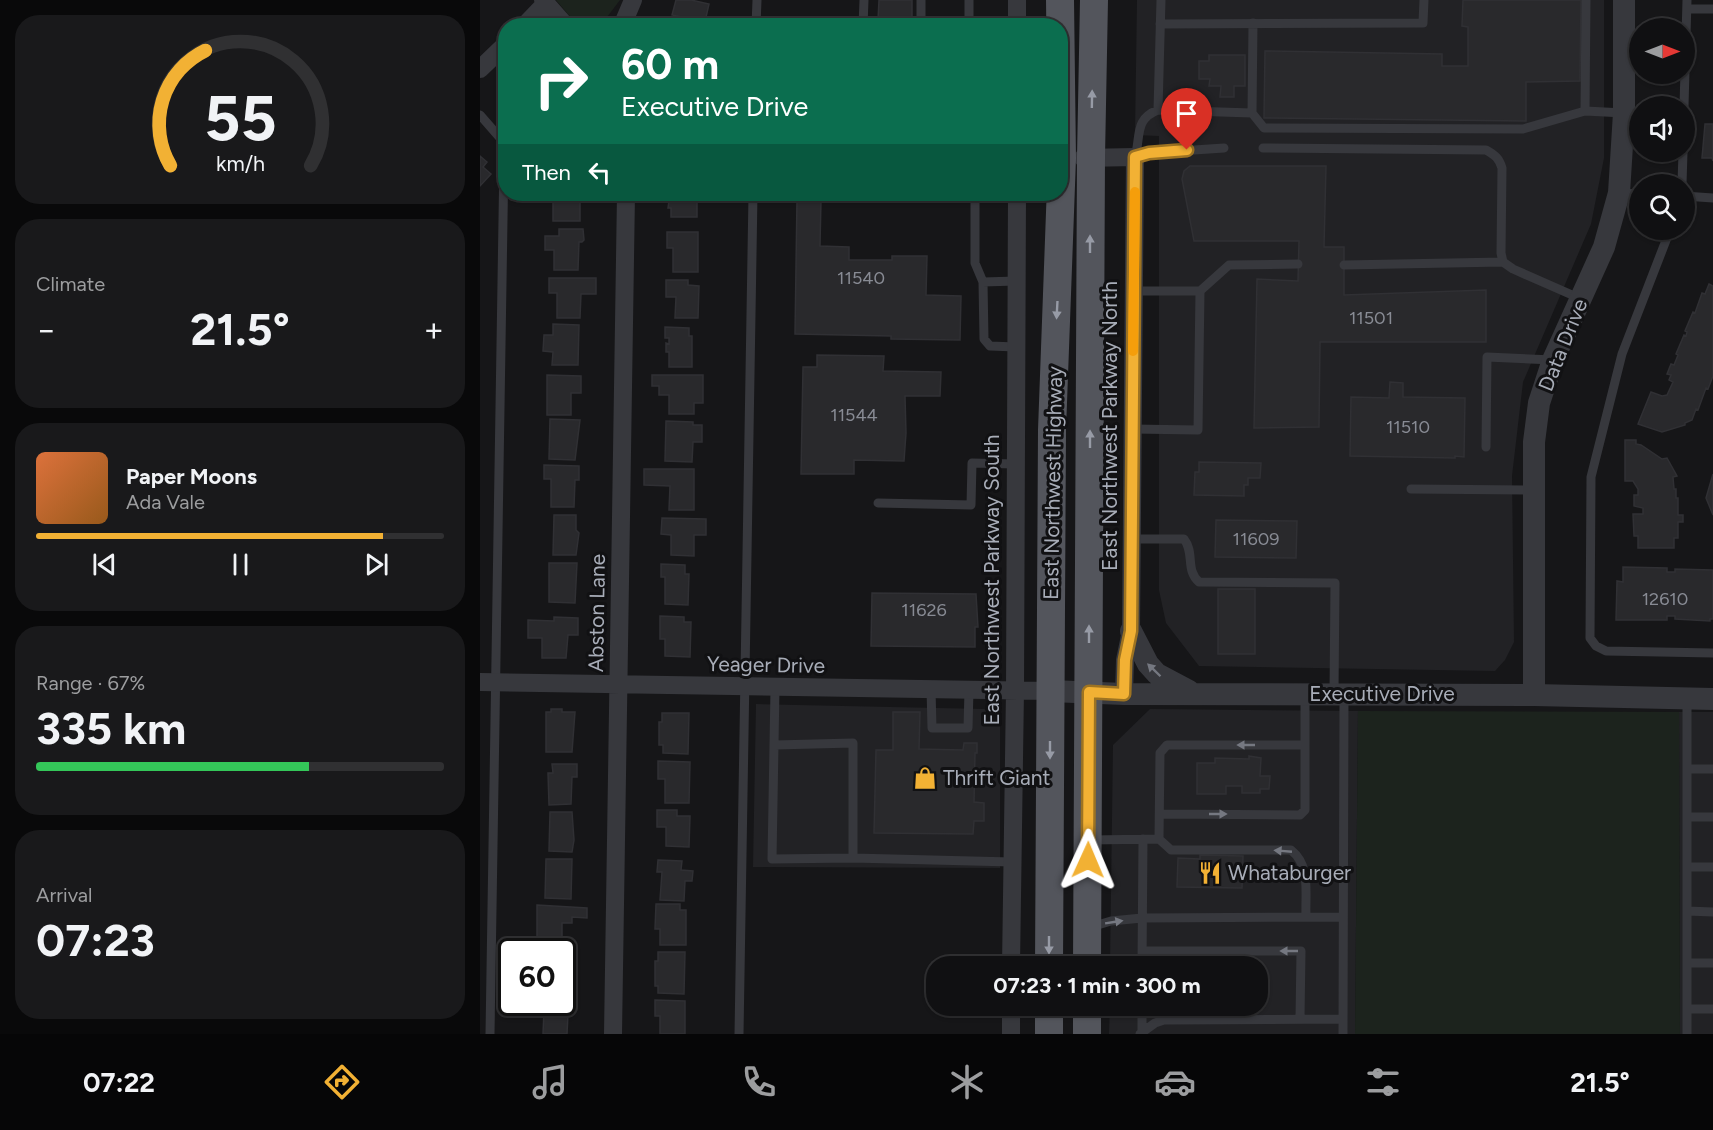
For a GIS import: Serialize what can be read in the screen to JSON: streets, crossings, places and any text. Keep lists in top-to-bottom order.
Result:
{
  "streets": {
    "main road": ["East Northwest Highway"],
    "street": [
      "Data Drive",
      "East Northwest Parkway North",
      "East Northwest Parkway South",
      "Abston Lane",
      "Yeager Drive",
      "Executive Drive"
    ]
  },
  "crossings": [
    ["Data Drive", "Executive Drive"],
    ["East Northwest Parkway North", "Executive Drive"],
    ["East Northwest Highway", "Yeager Drive"],
    ["East Northwest Highway", "Executive Drive"],
    ["East Northwest Parkway South", "Yeager Drive"],
    ["Abston Lane", "Yeager Drive"],
    ["Yeager Drive", "Executive Drive"]
  ],
  "places": {
    "shop": ["Thrift Giant"],
    "restaurant": ["Whataburger"]
  },
  "house_numbers": [
    "11540",
    "11501",
    "11544",
    "11510",
    "11609",
    "12610",
    "11626"
  ],
  "north": "right",
  "page": {
    "turn": ["60 m", "Executive Drive"],
    "then": "Then",
    "tile": [
      "Climate",
      ["Range · 67%", "335 km"],
      ["Arrival", "07:23"]
    ],
    "heat": ["−", "21.5°", "+"],
    "song": ["Paper Moons", "Ada Vale"],
    "limit": "60",
    "trip": "07:23 · 1 min · 300 m",
    "tabs": ["07:22", "21.5°"],
    "gauge": ["55", "km/h"]
  }
}
